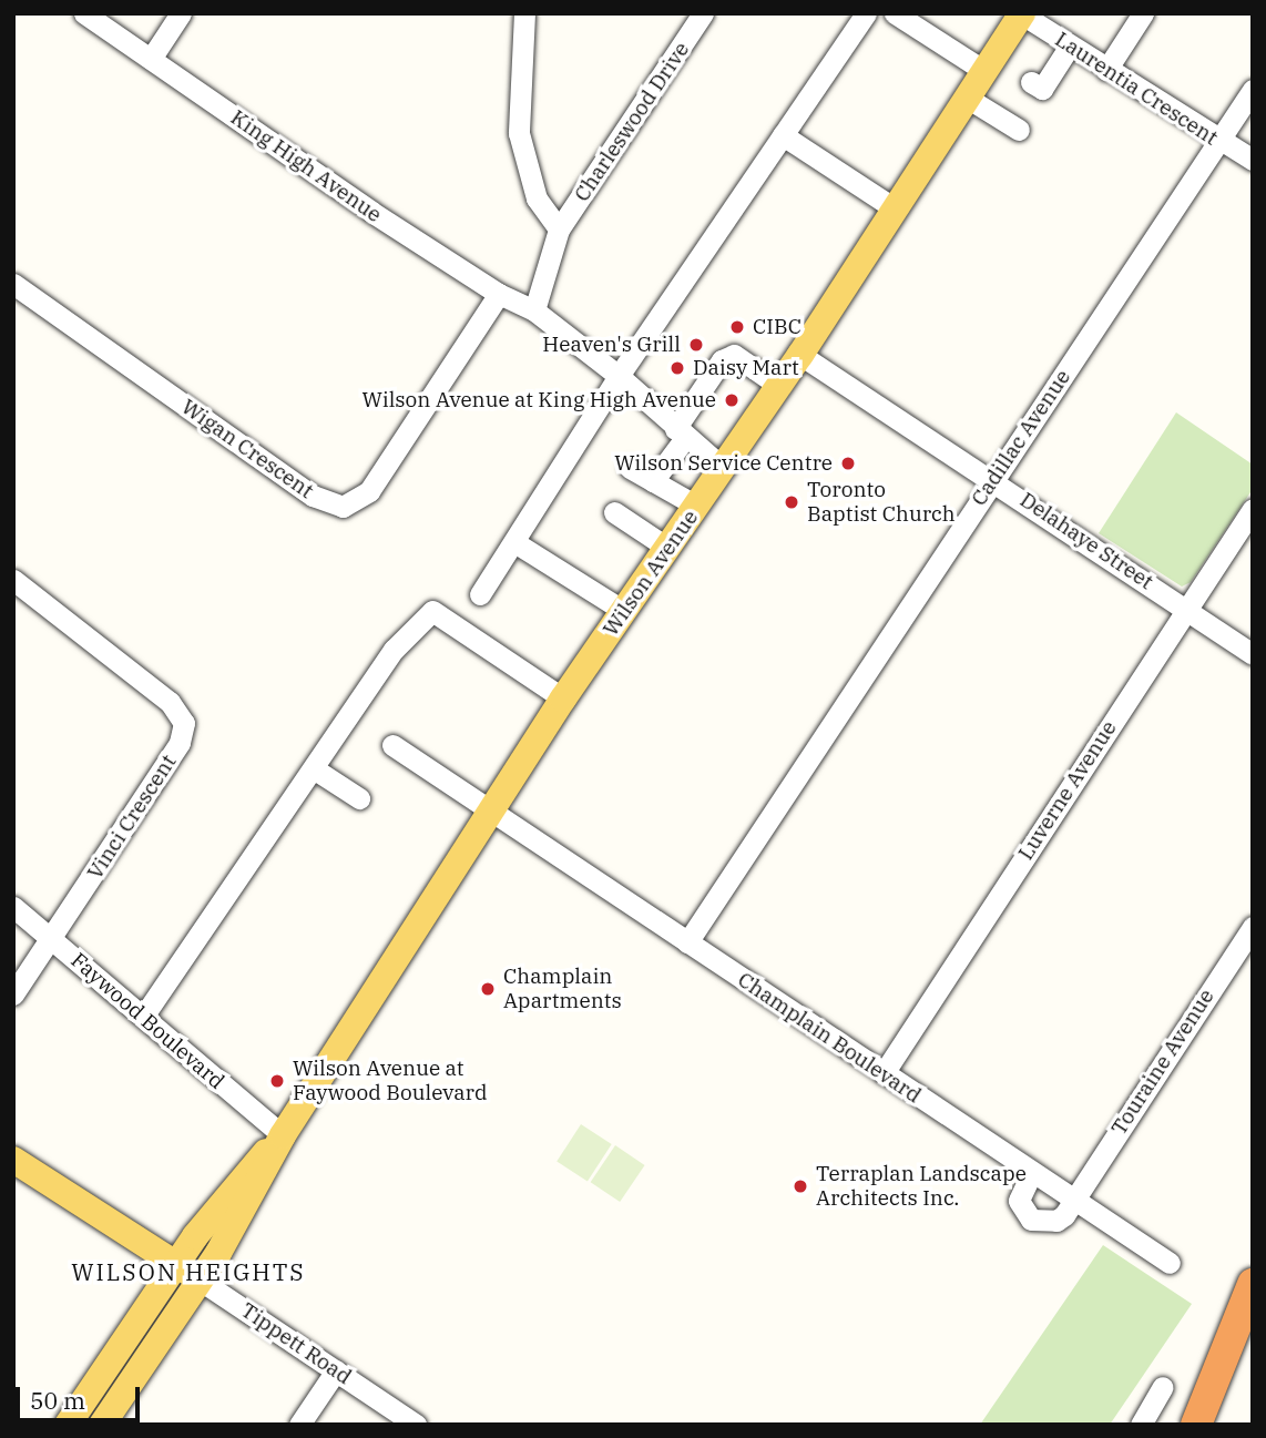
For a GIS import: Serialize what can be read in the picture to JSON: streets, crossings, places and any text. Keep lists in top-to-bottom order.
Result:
{
  "streets": {
    "main road": ["Wilson Avenue", "Tippett Road"],
    "street": [
      "Laurentia Crescent",
      "Charleswood Drive",
      "King High Avenue",
      "Cadillac Avenue",
      "Wigan Crescent",
      "Delahaye Street",
      "Luverne Avenue",
      "Vinci Crescent",
      "Faywood Boulevard",
      "Champlain Boulevard",
      "Touraine Avenue"
    ]
  },
  "crossings": [
    ["Laurentia Crescent", "Cadillac Avenue"],
    ["Laurentia Crescent", "Wilson Avenue"],
    ["Charleswood Drive", "King High Avenue"],
    ["King High Avenue", "Wigan Crescent"],
    ["King High Avenue", "Wilson Avenue"],
    ["Cadillac Avenue", "Delahaye Street"],
    ["Cadillac Avenue", "Champlain Boulevard"],
    ["Delahaye Street", "Wilson Avenue"],
    ["Delahaye Street", "Luverne Avenue"],
    ["Wilson Avenue", "Faywood Boulevard"],
    ["Wilson Avenue", "Champlain Boulevard"],
    ["Wilson Avenue", "Tippett Road"],
    ["Luverne Avenue", "Champlain Boulevard"],
    ["Vinci Crescent", "Faywood Boulevard"],
    ["Champlain Boulevard", "Touraine Avenue"]
  ],
  "districts": ["WILSON HEIGHTS"],
  "places": [
    "CIBC",
    "Heaven's Grill",
    "Daisy Mart",
    "Wilson Avenue at King High Avenue",
    "Wilson Service Centre",
    "Toronto Baptist Church",
    "Champlain Apartments",
    "Wilson Avenue at Faywood Boulevard",
    "Terraplan Landscape Architects Inc."
  ],
  "scale_bar": "50 m"
}
